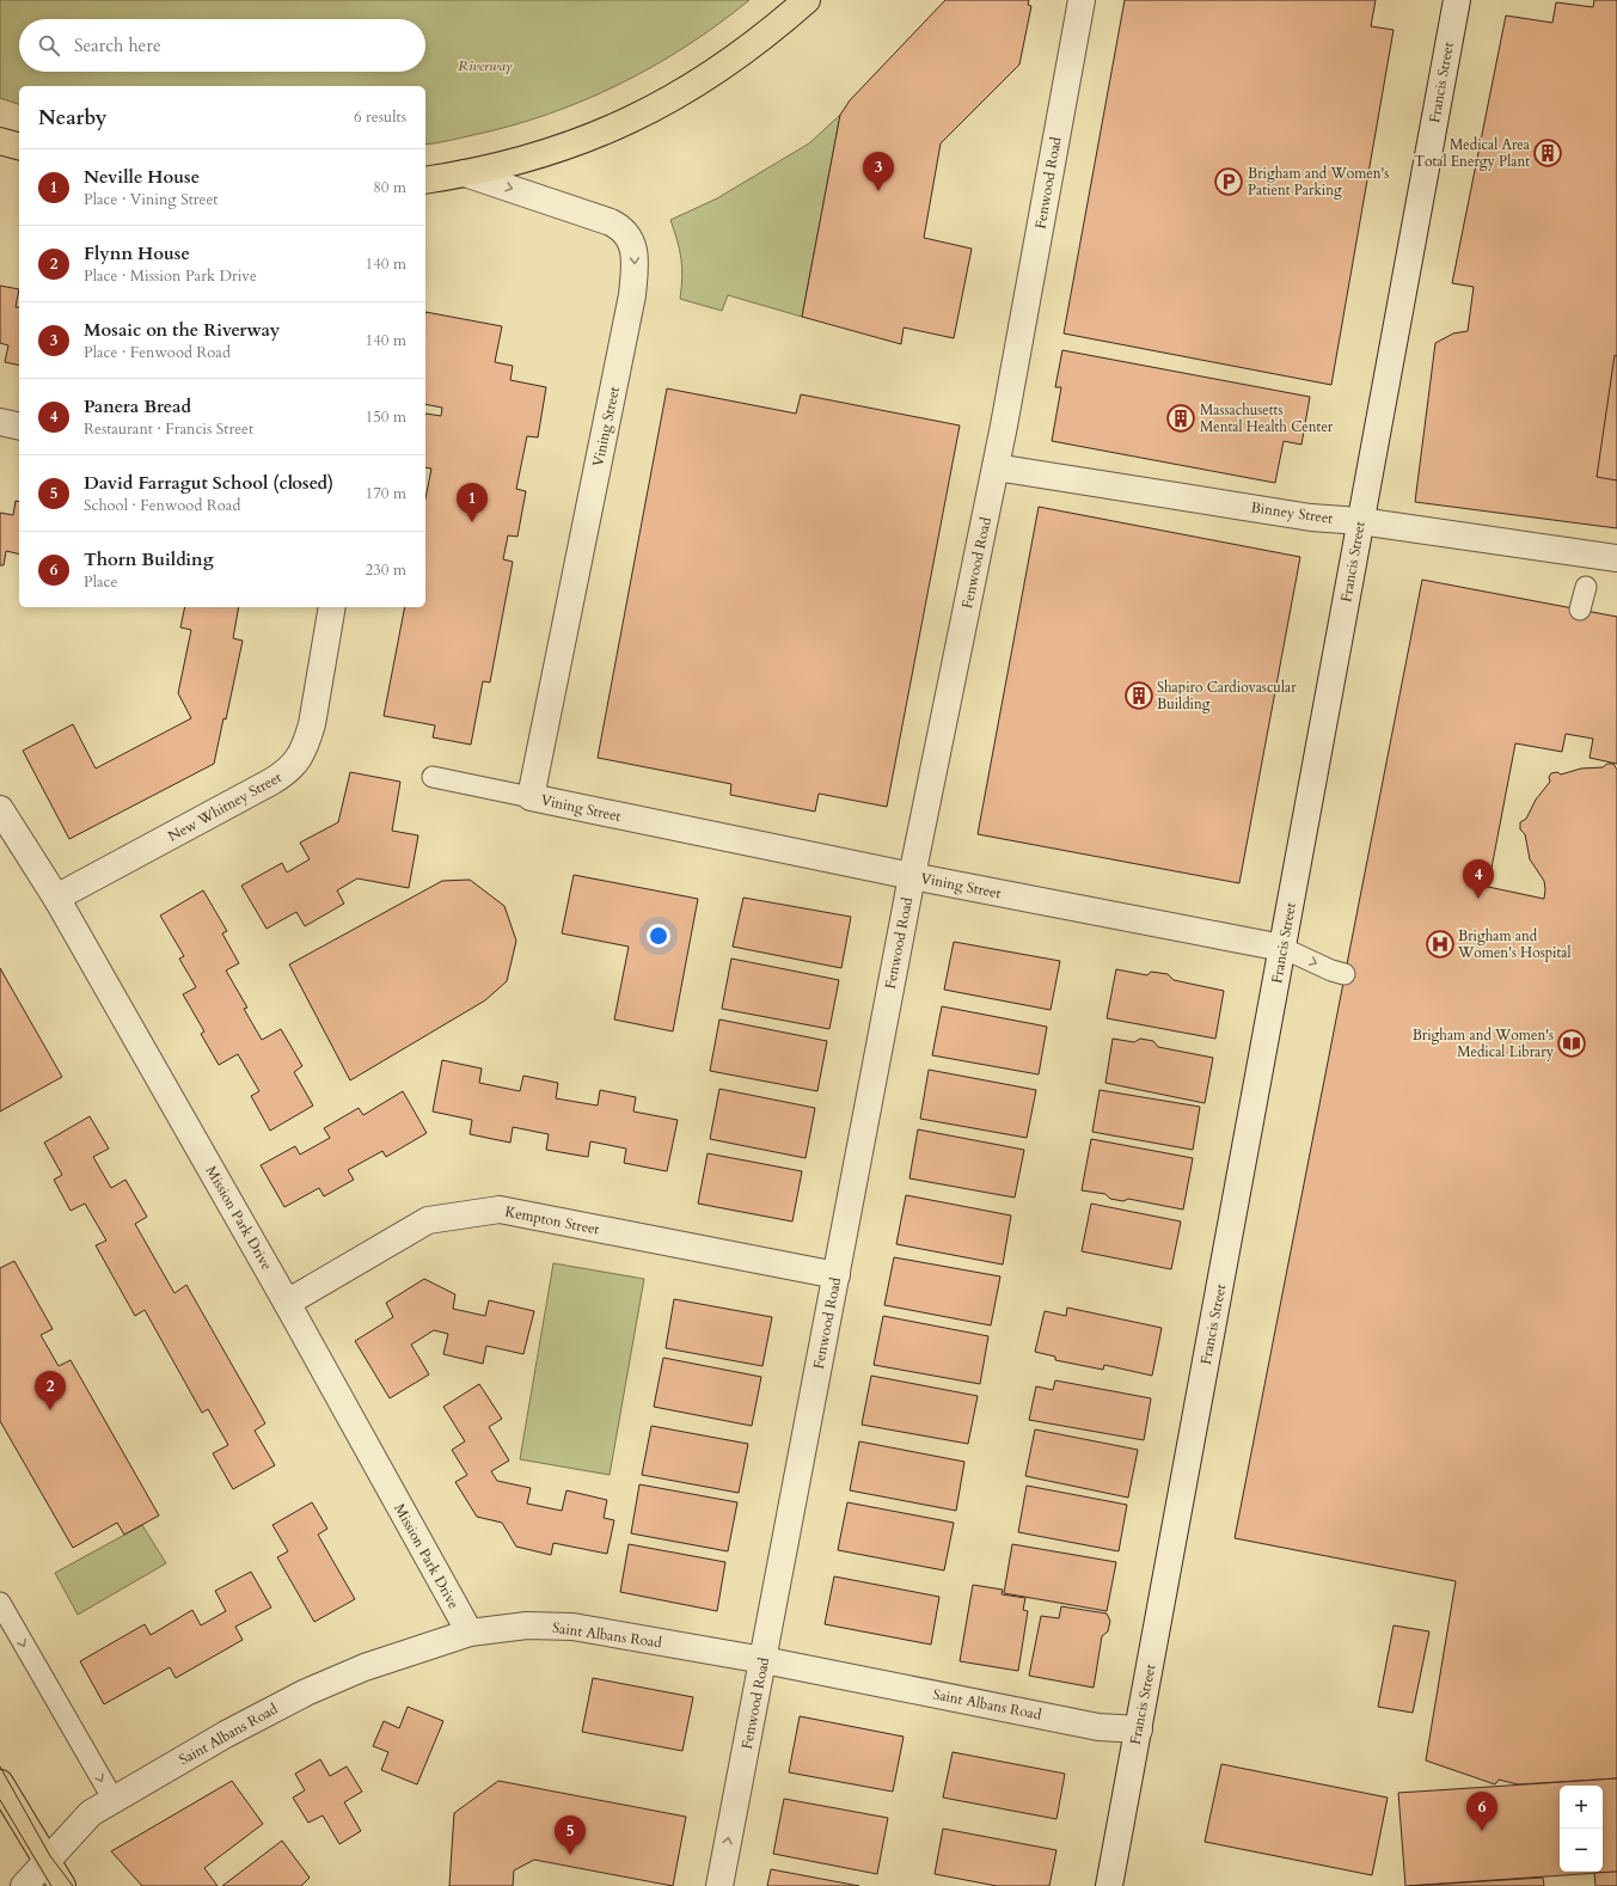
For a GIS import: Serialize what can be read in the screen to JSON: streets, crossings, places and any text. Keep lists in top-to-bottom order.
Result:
{
  "streets": {
    "street": [
      "Francis Street",
      "Fenwood Road",
      "Vining Street",
      "Binney Street",
      "New Whitney Street",
      "Mission Park Drive",
      "Kempton Street",
      "Saint Albans Road"
    ]
  },
  "crossings": [
    ["Francis Street", "Vining Street"],
    ["Francis Street", "Binney Street"],
    ["Francis Street", "Saint Albans Road"],
    ["Fenwood Road", "Vining Street"],
    ["Fenwood Road", "Binney Street"],
    ["Fenwood Road", "Kempton Street"],
    ["Fenwood Road", "Saint Albans Road"],
    ["New Whitney Street", "Mission Park Drive"],
    ["Mission Park Drive", "Kempton Street"],
    ["Mission Park Drive", "Saint Albans Road"]
  ],
  "one_way": ["Vining Street"],
  "parks": ["Riverway"],
  "places": {
    "building": ["Medical Area Total Energy Plant", "Massachusetts Mental Health Center", "Shapiro Cardiovascular Building"],
    "parking": ["Brigham and Women's Patient Parking"],
    "hospital": ["Brigham and Women's Hospital"],
    "library": ["Brigham and Women's Medical Library"]
  },
  "page": {
    "search": "Search here",
    "heading": ["Nearby", "6 results"],
    "list": [
      {
        "mark": "1",
        "name": "Neville House",
        "note": "Place · Vining Street",
        "value": "80 m"
      },
      {
        "mark": "2",
        "name": "Flynn House",
        "note": "Place · Mission Park Drive",
        "value": "140 m"
      },
      {
        "mark": "3",
        "name": "Mosaic on the Riverway",
        "note": "Place · Fenwood Road",
        "value": "140 m"
      },
      {
        "mark": "4",
        "name": "Panera Bread",
        "note": "Restaurant · Francis Street",
        "value": "150 m"
      },
      {
        "mark": "5",
        "name": "David Farragut School (closed)",
        "note": "School · Fenwood Road",
        "value": "170 m"
      },
      {
        "mark": "6",
        "name": "Thorn Building",
        "note": "Place",
        "value": "230 m"
      }
    ],
    "pins": [
      "3",
      "1",
      "4",
      "2",
      "6",
      "5"
    ],
    "map_buttons": ["+", "−"]
  }
}
